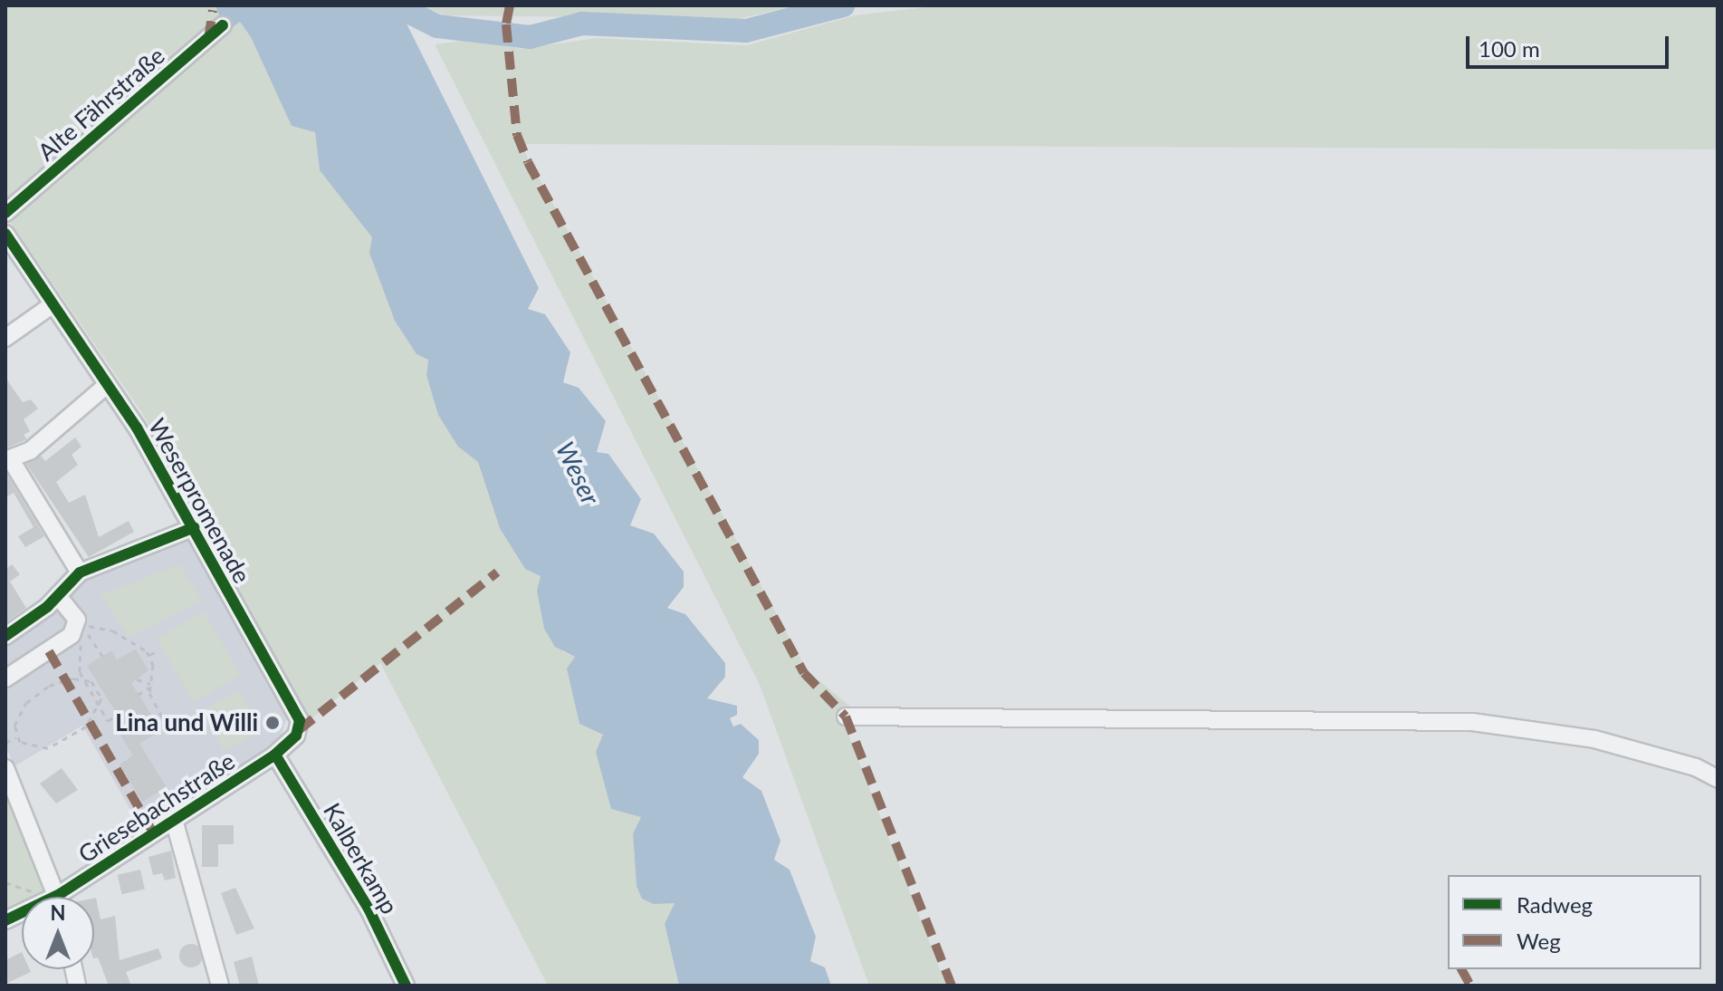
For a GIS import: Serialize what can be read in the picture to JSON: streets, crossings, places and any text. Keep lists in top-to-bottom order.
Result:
{
  "streets": {
    "street": [
      "Alte Fährstraße",
      "Weserpromenade",
      "Griesebachstraße",
      "Kalberkamp"
    ]
  },
  "crossings": [
    ["Weserpromenade", "Griesebachstraße"],
    ["Weserpromenade", "Kalberkamp"],
    ["Griesebachstraße", "Kalberkamp"]
  ],
  "water": ["Weser"],
  "places": ["Lina und Willi"],
  "legend": ["Radweg", "Weg"],
  "scale_bar": "100 m",
  "north": "top"
}
